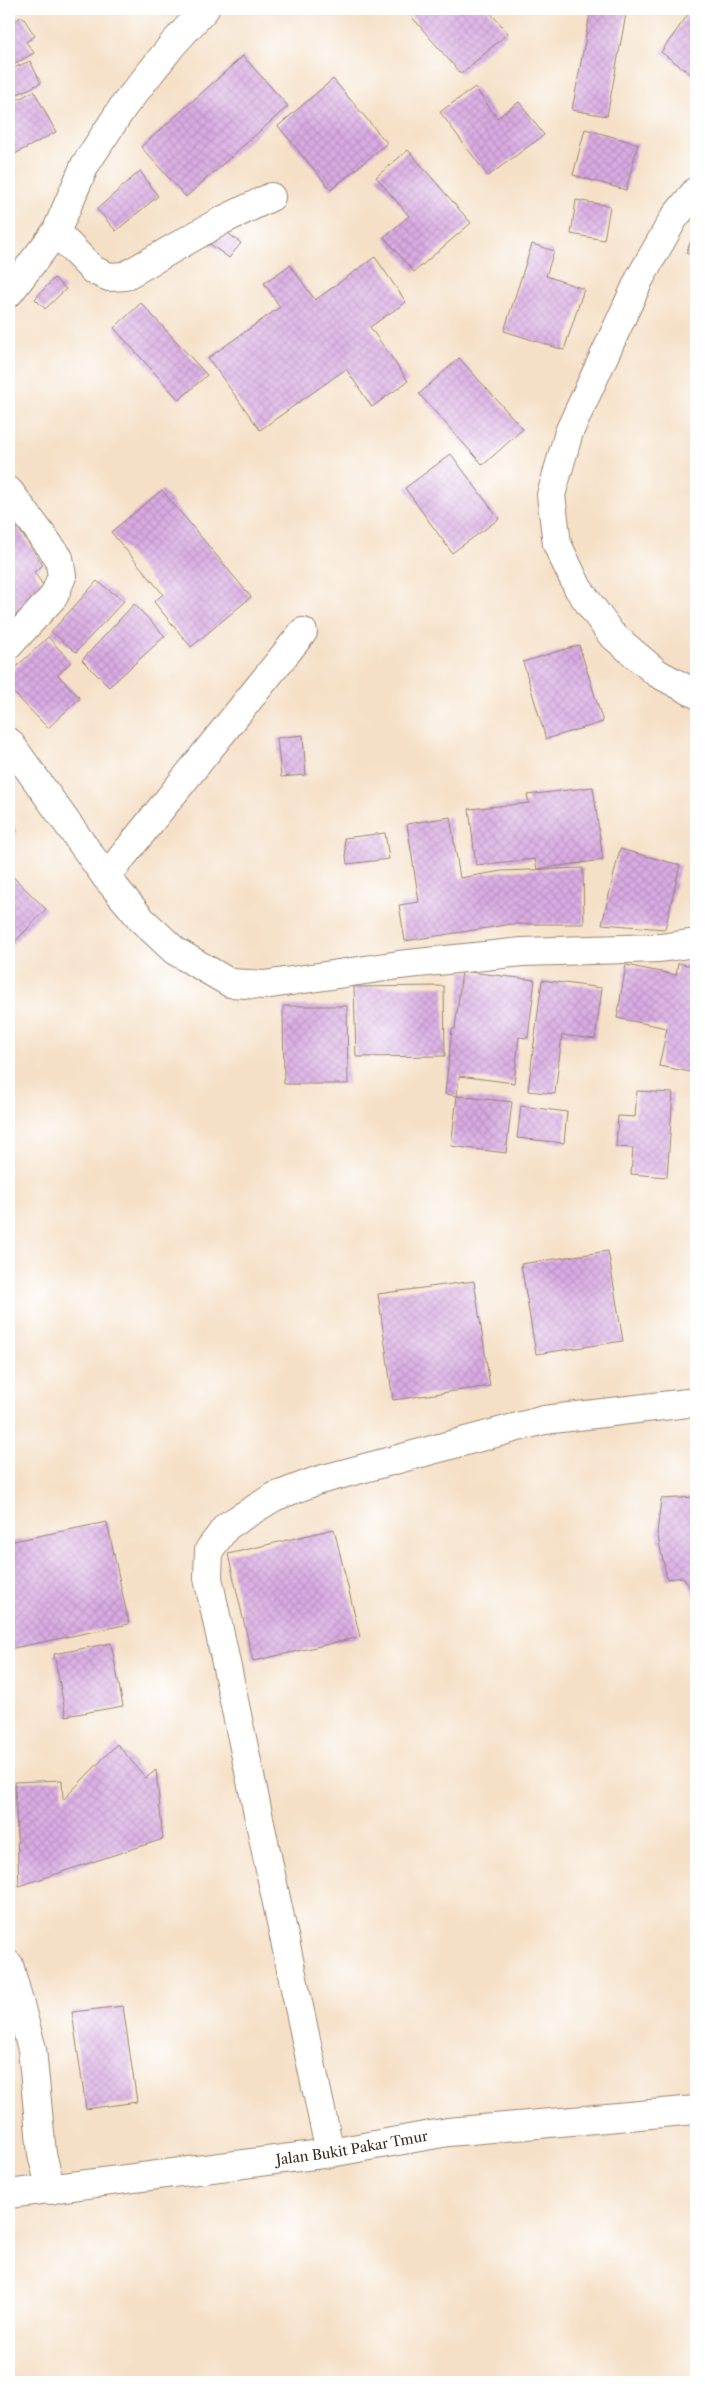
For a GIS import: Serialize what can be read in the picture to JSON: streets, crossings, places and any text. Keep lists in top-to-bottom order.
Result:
{
  "streets": {
    "street": ["Jalan Bukit Pakar Tmur"]
  }
}
